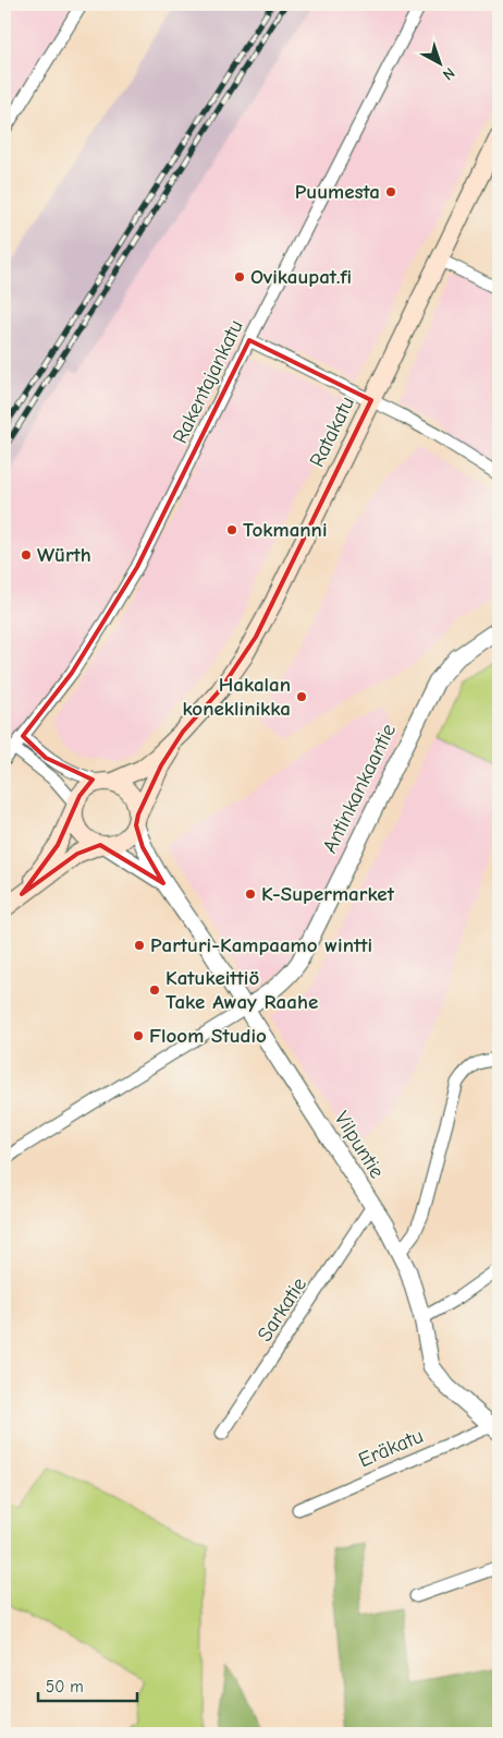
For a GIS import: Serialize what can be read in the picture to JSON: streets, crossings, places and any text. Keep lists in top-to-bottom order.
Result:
{
  "streets": {
    "main road": ["Ratakatu"],
    "street": [
      "Rakentajankatu",
      "Antinkankaantie",
      "Vilpuntie",
      "Sarkatie",
      "Eräkatu"
    ]
  },
  "crossings": [
    ["Ratakatu", "Vilpuntie"],
    ["Antinkankaantie", "Vilpuntie"],
    ["Vilpuntie", "Sarkatie"],
    ["Vilpuntie", "Eräkatu"]
  ],
  "places": [
    "Puumesta",
    "Ovikaupat.fi",
    "Tokmanni",
    "Würth",
    "Hakalan koneklinikka",
    "K-Supermarket",
    "Parturi-Kampaamo wintti",
    "Katukeittiö Take Away Raahe",
    "Floom Studio"
  ],
  "scale_bar": "50 m",
  "north": "bottom right"
}
